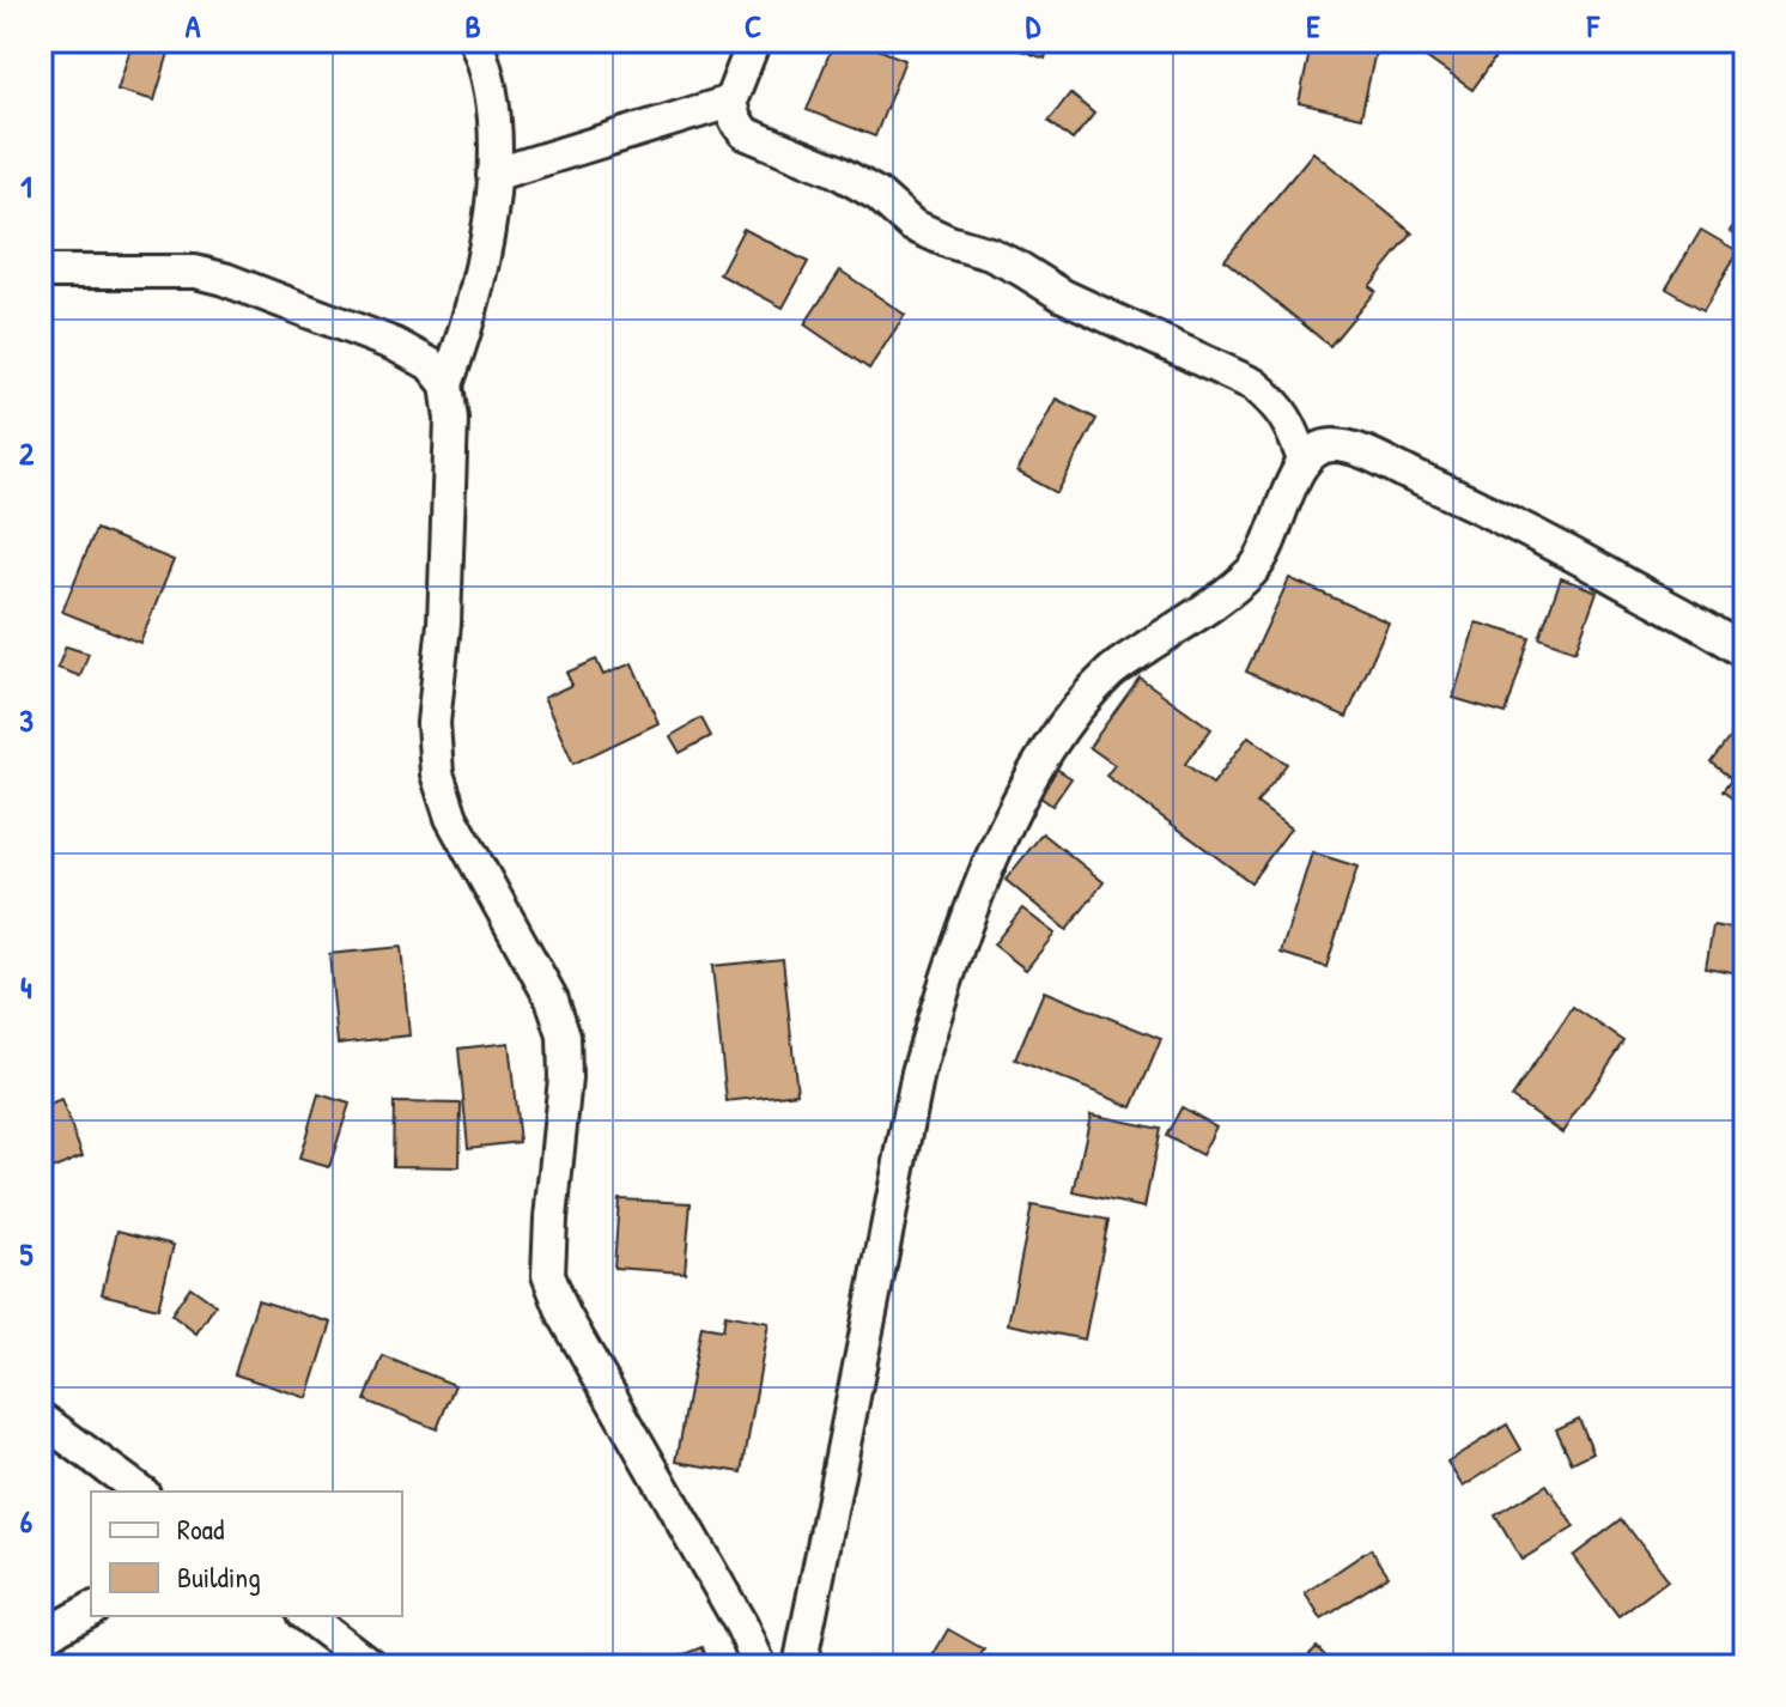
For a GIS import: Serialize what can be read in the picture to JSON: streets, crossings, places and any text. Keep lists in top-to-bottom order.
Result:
{
  "legend": ["Road", "Building"],
  "grid": {
    "columns": [
      "A",
      "B",
      "C",
      "D",
      "E",
      "F"
    ],
    "rows": [
      "1",
      "2",
      "3",
      "4",
      "5",
      "6"
    ]
  }
}
